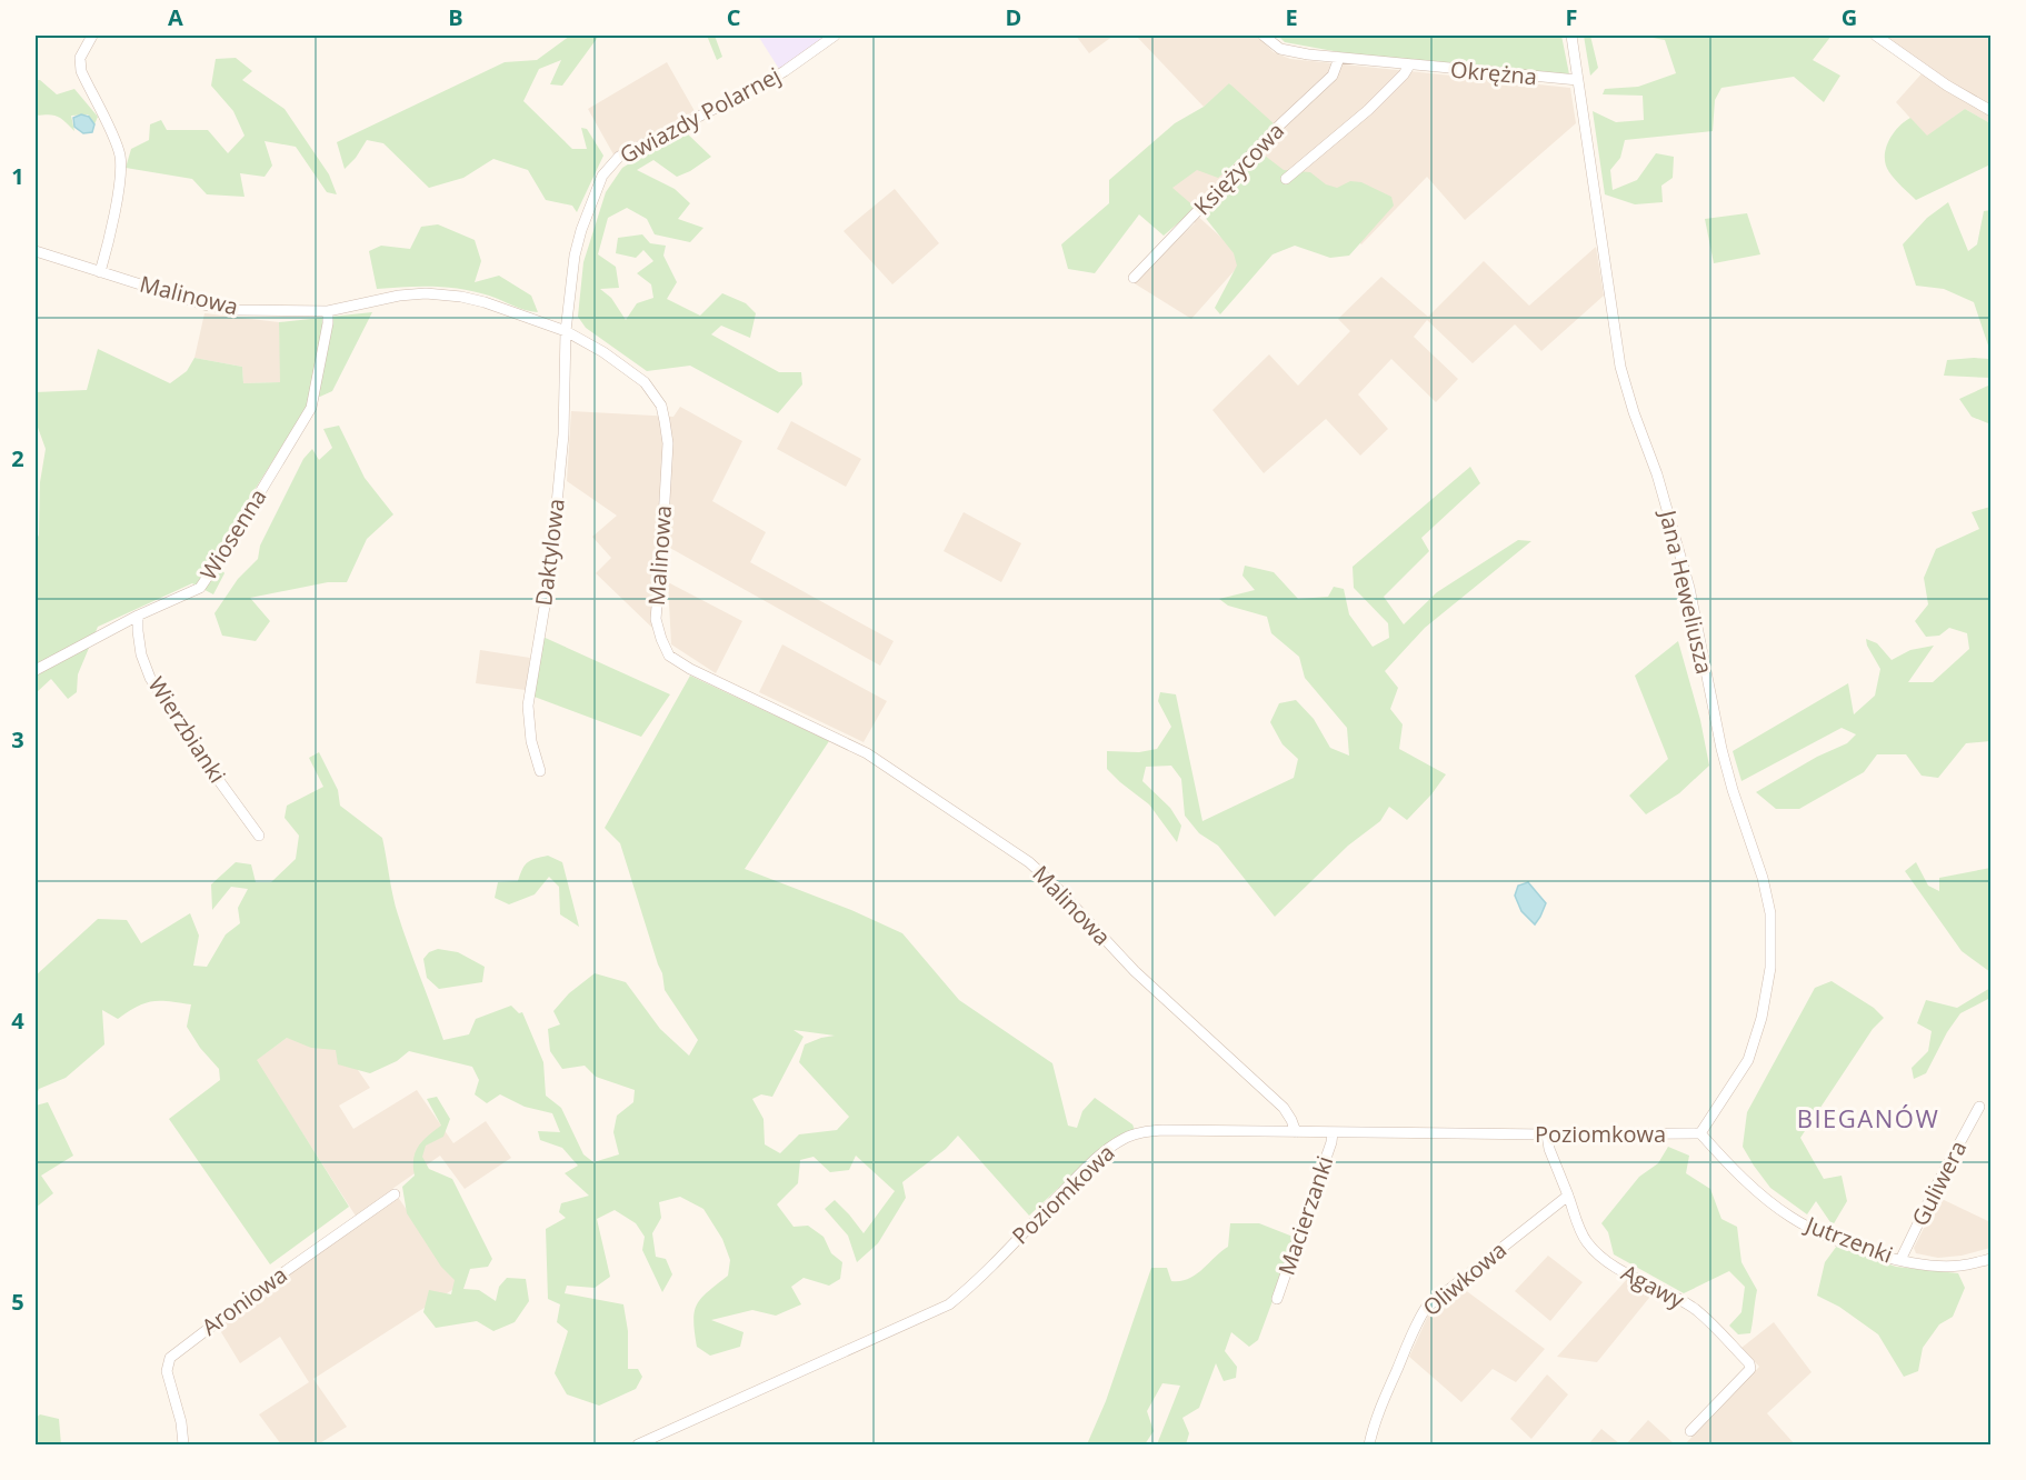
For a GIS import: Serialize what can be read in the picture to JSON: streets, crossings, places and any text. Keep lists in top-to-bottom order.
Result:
{
  "streets": {
    "street": [
      "Okrężna",
      "Gwiazdy Polarnej",
      "Księżycowa",
      "Malinowa",
      "Wiosenna",
      "Daktylowa",
      "Jana Heweliusza",
      "Wierzbianki",
      "Poziomkowa",
      "Guliwera",
      "Macierzanki",
      "Jutrzenki",
      "Oliwkowa",
      "Agawy",
      "Aroniowa"
    ]
  },
  "crossings": [
    ["Okrężna", "Księżycowa"],
    ["Okrężna", "Jana Heweliusza"],
    ["Gwiazdy Polarnej", "Malinowa"],
    ["Gwiazdy Polarnej", "Daktylowa"],
    ["Malinowa", "Wiosenna"],
    ["Malinowa", "Daktylowa"],
    ["Malinowa", "Poziomkowa"],
    ["Wiosenna", "Wierzbianki"],
    ["Jana Heweliusza", "Poziomkowa"],
    ["Jana Heweliusza", "Jutrzenki"],
    ["Poziomkowa", "Macierzanki"],
    ["Poziomkowa", "Jutrzenki"],
    ["Guliwera", "Jutrzenki"],
    ["Oliwkowa", "Agawy"]
  ],
  "districts": ["BIEGANÓW"],
  "grid": {
    "columns": [
      "A",
      "B",
      "C",
      "D",
      "E",
      "F",
      "G"
    ],
    "rows": [
      "1",
      "2",
      "3",
      "4",
      "5"
    ]
  }
}
